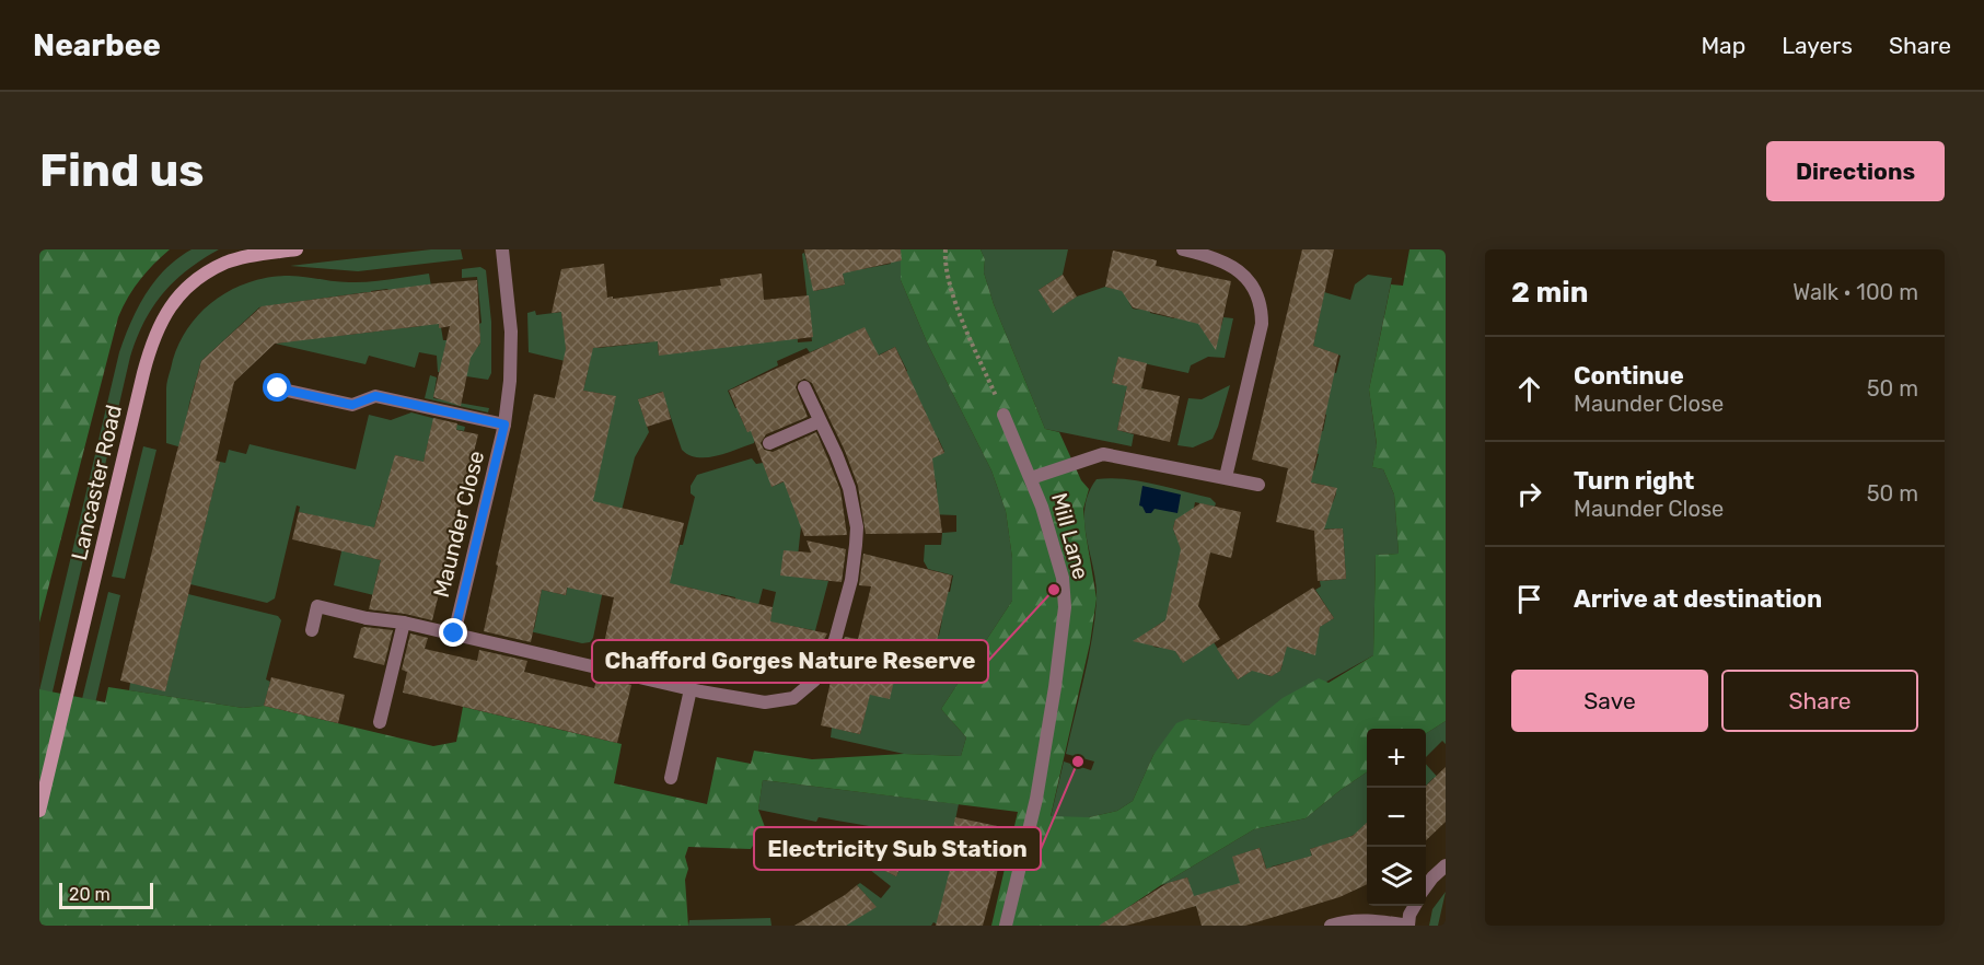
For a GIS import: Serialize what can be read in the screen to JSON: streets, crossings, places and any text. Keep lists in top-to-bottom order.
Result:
{
  "streets": {
    "street": ["Lancaster Road", "Maunder Close", "Mill Lane"]
  },
  "places": ["Chafford Gorges Nature Reserve", "Electricity Sub Station"],
  "scale_bar": "20 m",
  "page": {
    "header": "Nearbee",
    "nav": ["Map", "Layers", "Share"],
    "buttons": [
      "Directions",
      ["Save", "Share"]
    ],
    "title": "Find us",
    "heading": ["2 min", "Walk · 100 m"],
    "list": [
      ["Continue", "Maunder Close", "50 m"],
      ["Turn right", "Maunder Close", "50 m"],
      "Arrive at destination"
    ],
    "map_buttons": ["+", "−"],
    "scale": "20 m"
  }
}
